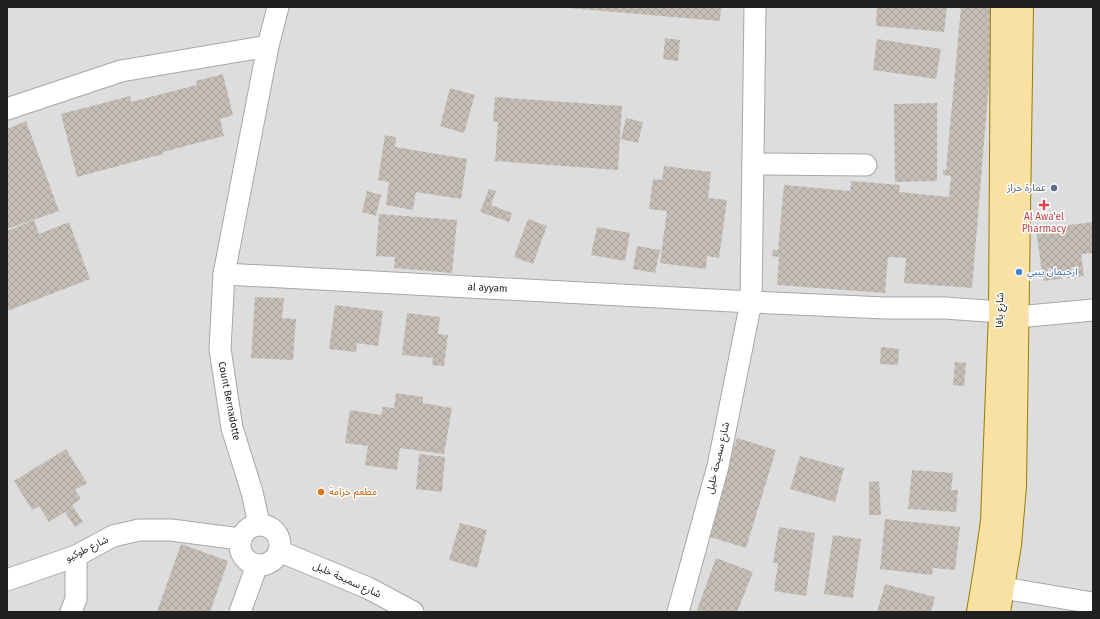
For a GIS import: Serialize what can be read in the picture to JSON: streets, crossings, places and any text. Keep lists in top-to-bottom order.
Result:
{
  "streets": {
    "main road": ["شارع يافا"],
    "street": [
      "al ayyam",
      "Count Bernadotte",
      "شارع سميحة خليل",
      "شارع طوكيو"
    ]
  },
  "crossings": [
    ["al ayyam", "شارع يافا"],
    ["al ayyam", "Count Bernadotte"],
    ["al ayyam", "شارع سميحة خليل"],
    ["Count Bernadotte", "شارع سميحة خليل"],
    ["Count Bernadotte", "شارع طوكيو"],
    ["شارع سميحة خليل", "شارع طوكيو"]
  ],
  "places": {
    "other": ["عمارة خراز", "ازحيمان بيبي", "مطعم خزامة"],
    "health": ["Al Awa'el Pharmacy"]
  }
}
